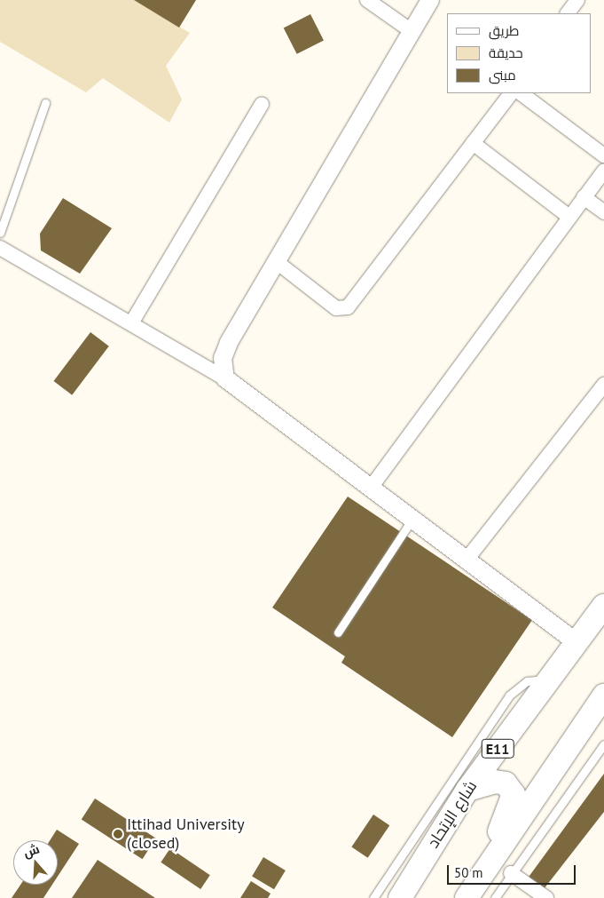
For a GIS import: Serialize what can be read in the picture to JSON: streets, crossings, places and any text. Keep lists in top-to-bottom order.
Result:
{
  "streets": {
    "main road": ["E11", "شارع الإتحاد"]
  },
  "places": ["Ittihad University (closed)"],
  "legend": ["طريق", "حديقة", "مبنى"],
  "scale_bar": "50 m",
  "north": "top"
}
